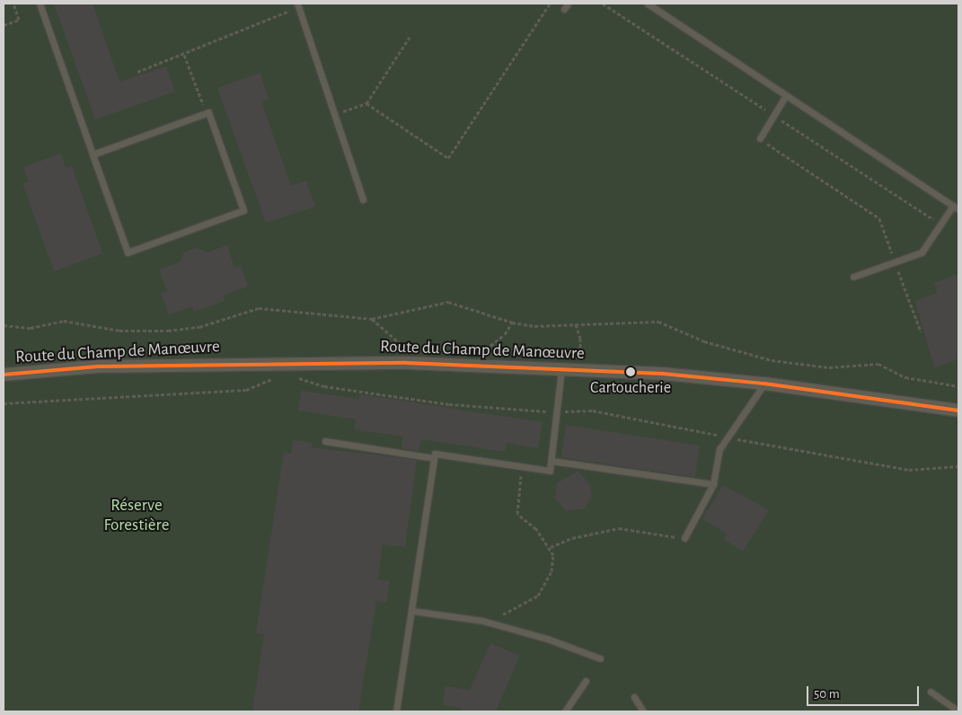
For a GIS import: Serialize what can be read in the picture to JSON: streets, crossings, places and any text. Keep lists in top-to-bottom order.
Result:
{
  "streets": {
    "street": ["Route du Champ de Manœuvre"]
  },
  "parks": ["Réserve Forestière"],
  "places": ["Cartoucherie"],
  "scale_bar": "50 m"
}
